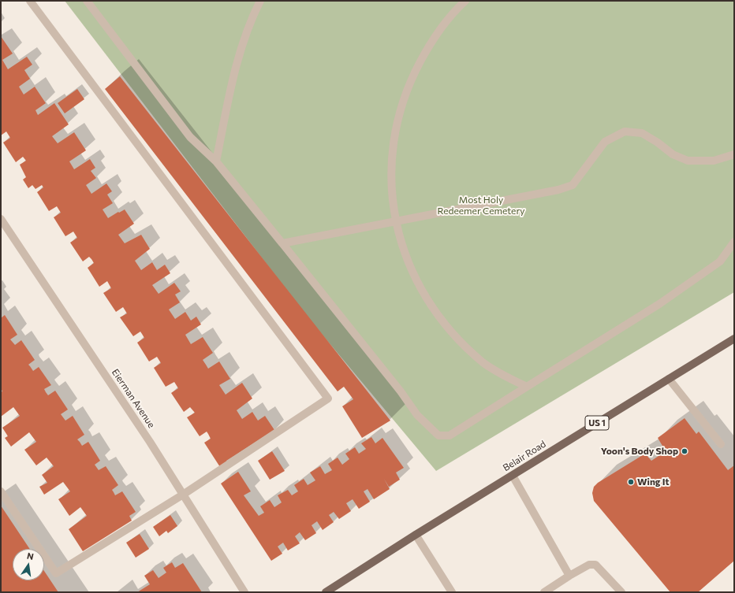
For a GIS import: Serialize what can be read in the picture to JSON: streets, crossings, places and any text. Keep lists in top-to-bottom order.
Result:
{
  "streets": {
    "main road": ["US 1", "Belair Road"],
    "street": ["Eierman Avenue"]
  },
  "parks": ["Most Holy Redeemer Cemetery"],
  "places": ["Yoon's Body Shop", "Wing It"],
  "north": "top"
}
